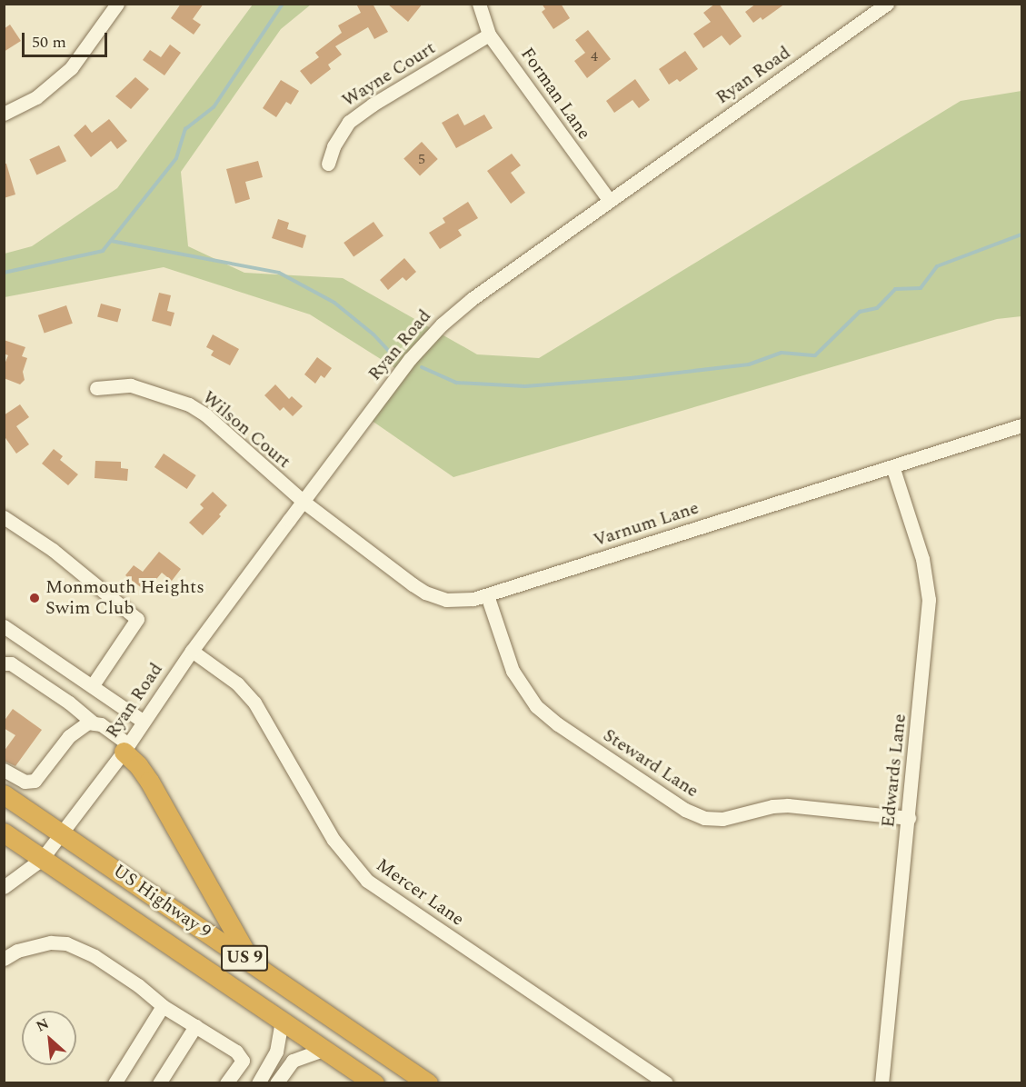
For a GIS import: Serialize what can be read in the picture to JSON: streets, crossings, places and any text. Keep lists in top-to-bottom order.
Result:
{
  "streets": {
    "highway": ["US Highway 9", "US 9"],
    "street": [
      "Wayne Court",
      "Ryan Road",
      "Forman Lane",
      "Wilson Court",
      "Varnum Lane",
      "Steward Lane",
      "Edwards Lane",
      "Mercer Lane"
    ]
  },
  "crossings": [
    ["Wayne Court", "Forman Lane"],
    ["Ryan Road", "Forman Lane"],
    ["Ryan Road", "Wilson Court"],
    ["Ryan Road", "Varnum Lane"],
    ["Ryan Road", "Mercer Lane"],
    ["Ryan Road", "US Highway 9"],
    ["Wilson Court", "Varnum Lane"],
    ["Varnum Lane", "Steward Lane"],
    ["Varnum Lane", "Edwards Lane"],
    ["Steward Lane", "Edwards Lane"]
  ],
  "places": ["Monmouth Heights Swim Club"],
  "house_numbers": ["4", "5"],
  "scale_bar": "50 m",
  "north": "top left"
}
